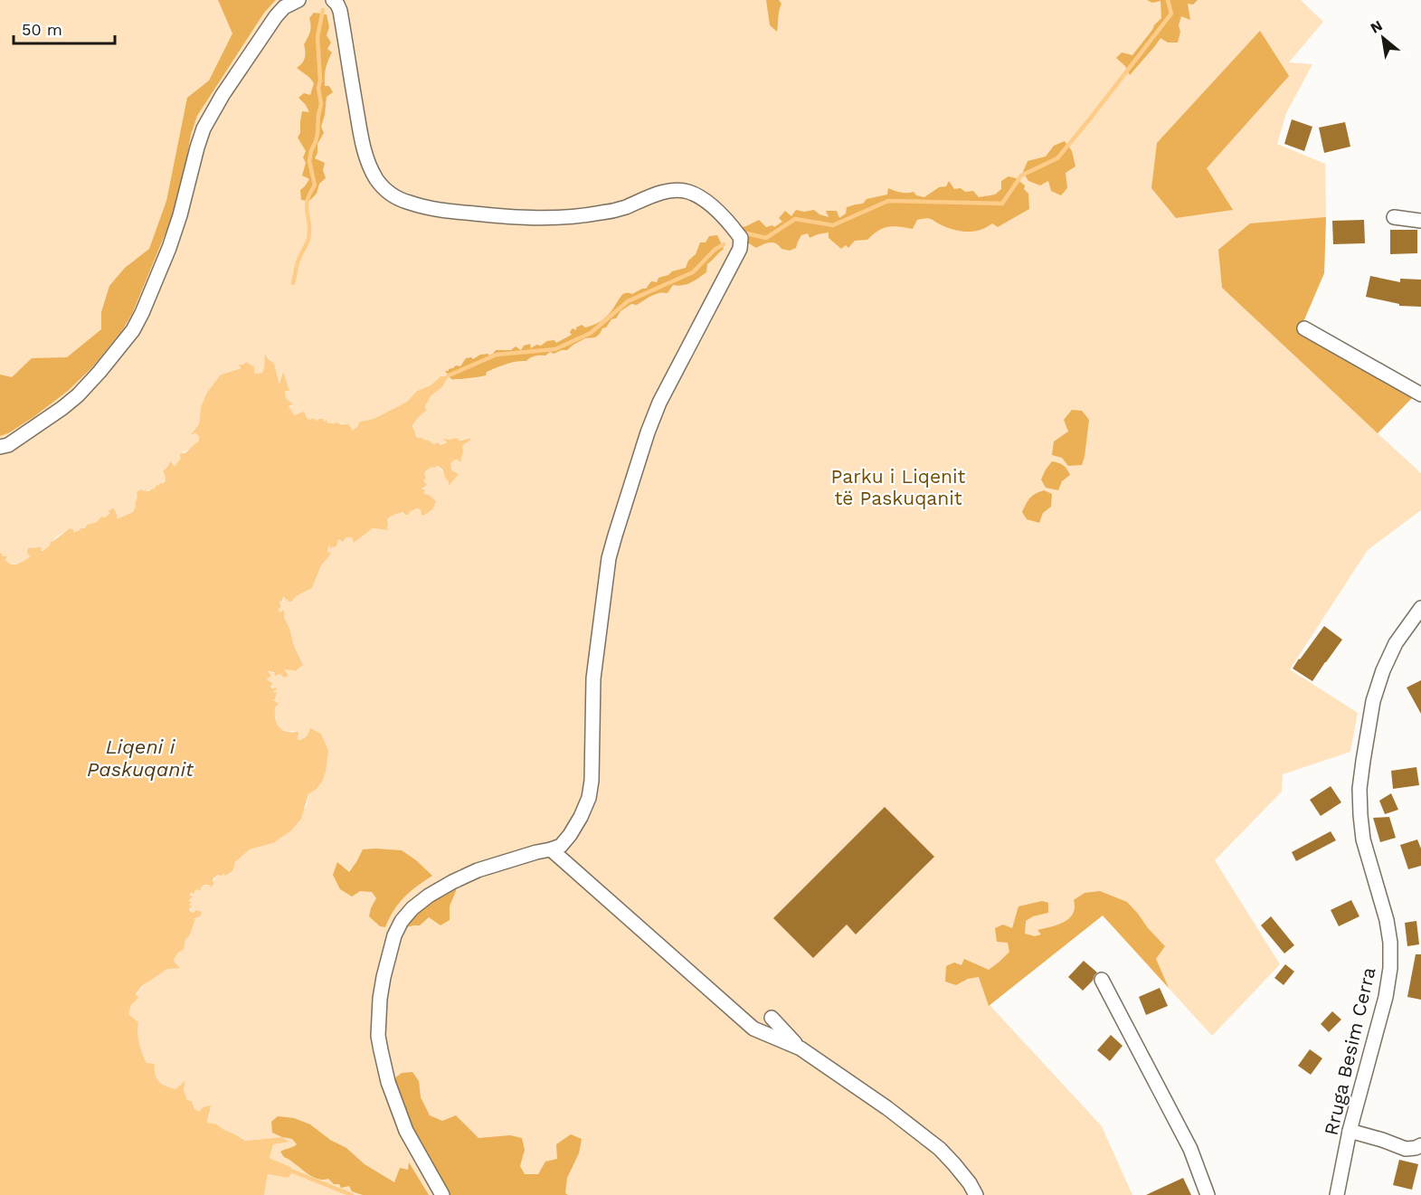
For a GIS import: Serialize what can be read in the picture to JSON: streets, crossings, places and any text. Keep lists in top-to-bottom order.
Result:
{
  "streets": {
    "street": ["Rruga Besim Cerra"]
  },
  "water": ["Liqeni i Paskuqanit"],
  "parks": ["Parku i Liqenit të Paskuqanit"],
  "scale_bar": "50 m",
  "north": "top left"
}
